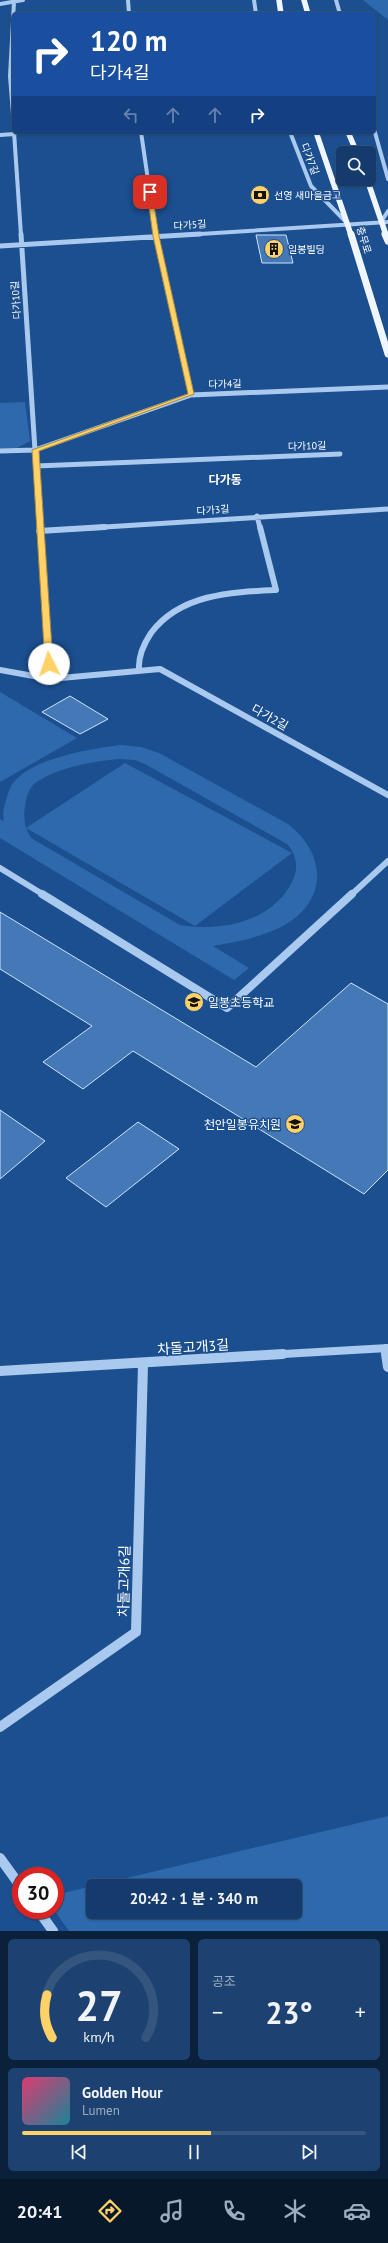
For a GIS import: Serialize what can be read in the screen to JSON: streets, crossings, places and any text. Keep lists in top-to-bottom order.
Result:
{
  "streets": {
    "main road": ["충무로"],
    "street": [
      "다가7길",
      "다가5길",
      "다가10길",
      "다가4길",
      "다가3길",
      "다가2길",
      "차돌고개3길",
      "차돌고개6길"
    ]
  },
  "crossings": [
    ["다가7길", "다가5길"],
    ["다가7길", "충무로"],
    ["다가5길", "충무로"],
    ["다가5길", "다가10길"],
    ["다가10길", "다가4길"],
    ["다가10길", "다가3길"],
    ["다가10길", "다가2길"],
    ["차돌고개3길", "차돌고개6길"]
  ],
  "districts": ["다가동"],
  "places": {
    "bank": ["선영 새마을금고"],
    "building": ["일봉빌딩"],
    "school or university": ["일봉초등학교", "천안일봉유치원"]
  },
  "page": {
    "turn": ["120 m", "다가4길"],
    "limit": "30",
    "trip": "20:42 · 1 분 · 340 m",
    "tile": "공조",
    "heat": ["−", "23°", "+"],
    "song": ["Golden Hour", "Lumen"],
    "tabs": "20:41",
    "gauge": ["27", "km/h"]
  }
}
